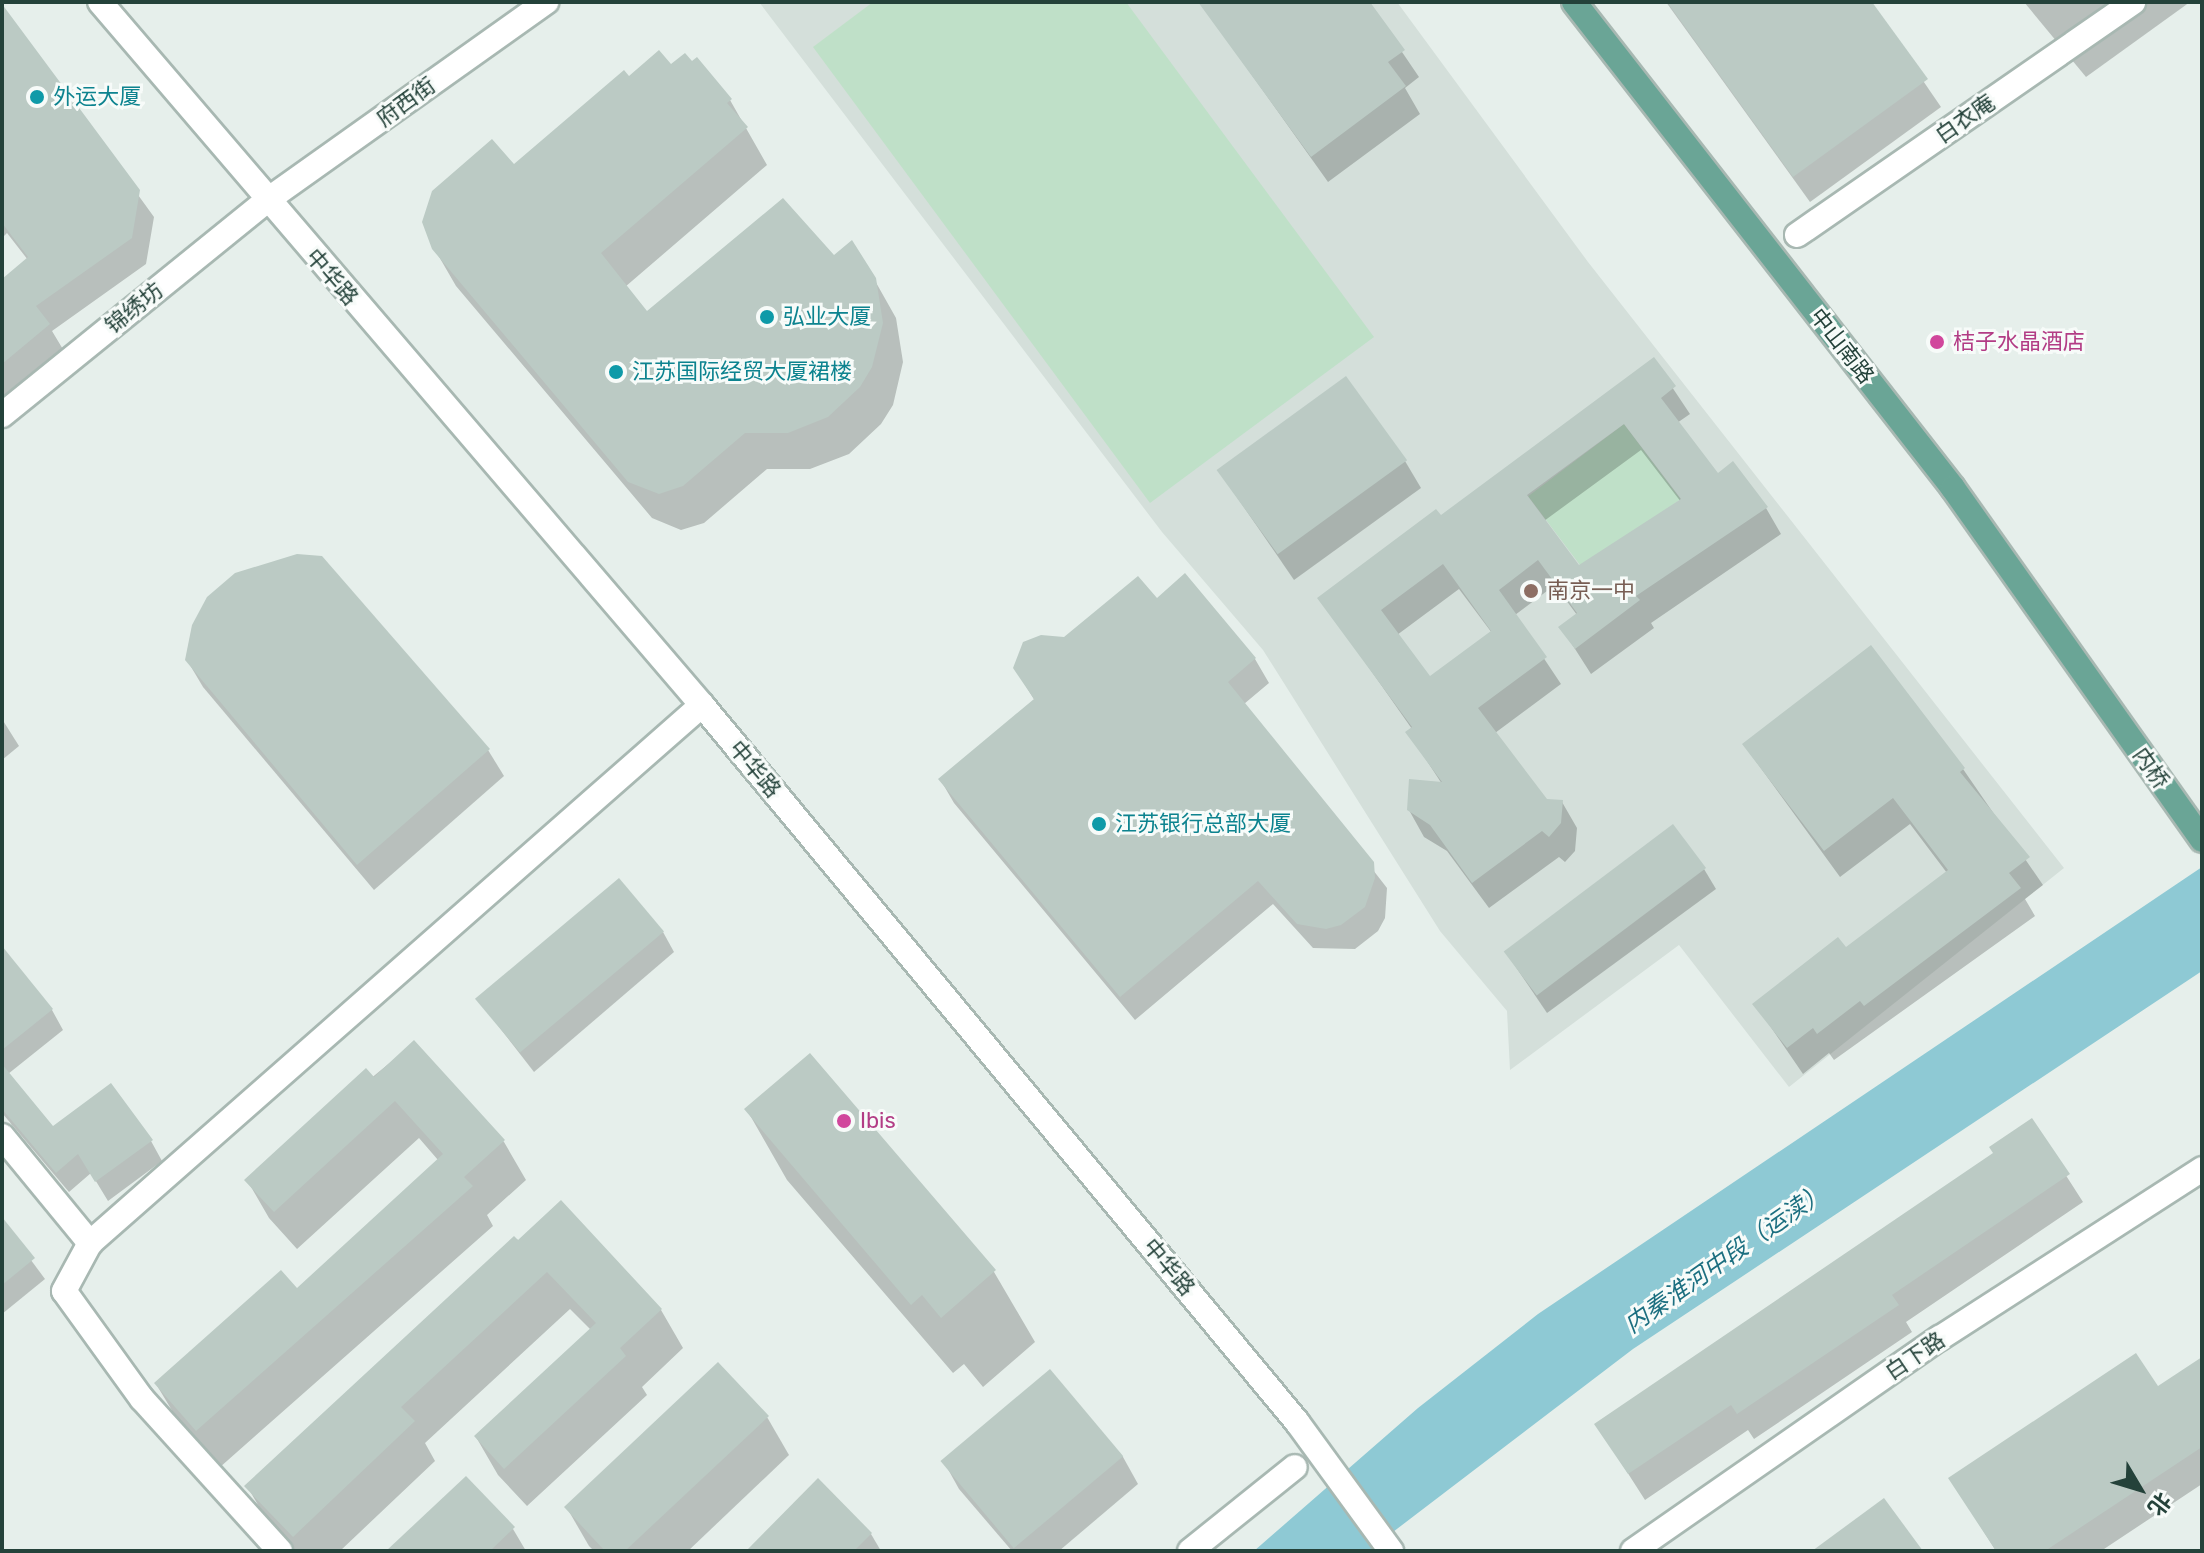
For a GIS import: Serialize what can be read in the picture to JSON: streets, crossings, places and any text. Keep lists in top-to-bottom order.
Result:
{
  "streets": {
    "main road": [
      "府西街",
      "白衣庵",
      "中华路",
      "锦绣坊",
      "中山南路",
      "内桥",
      "白下路"
    ]
  },
  "crossings": [
    ["府西街", "中华路"],
    ["府西街", "锦绣坊"],
    ["中华路", "锦绣坊"],
    ["中山南路", "内桥"]
  ],
  "water": ["内秦淮河中段（运渎）"],
  "places": [
    "外运大厦",
    "弘业大厦",
    "桔子水晶酒店",
    "江苏国际经贸大厦裙楼",
    "南京一中",
    "江苏银行总部大厦",
    "Ibis"
  ],
  "north": "bottom right"
}
